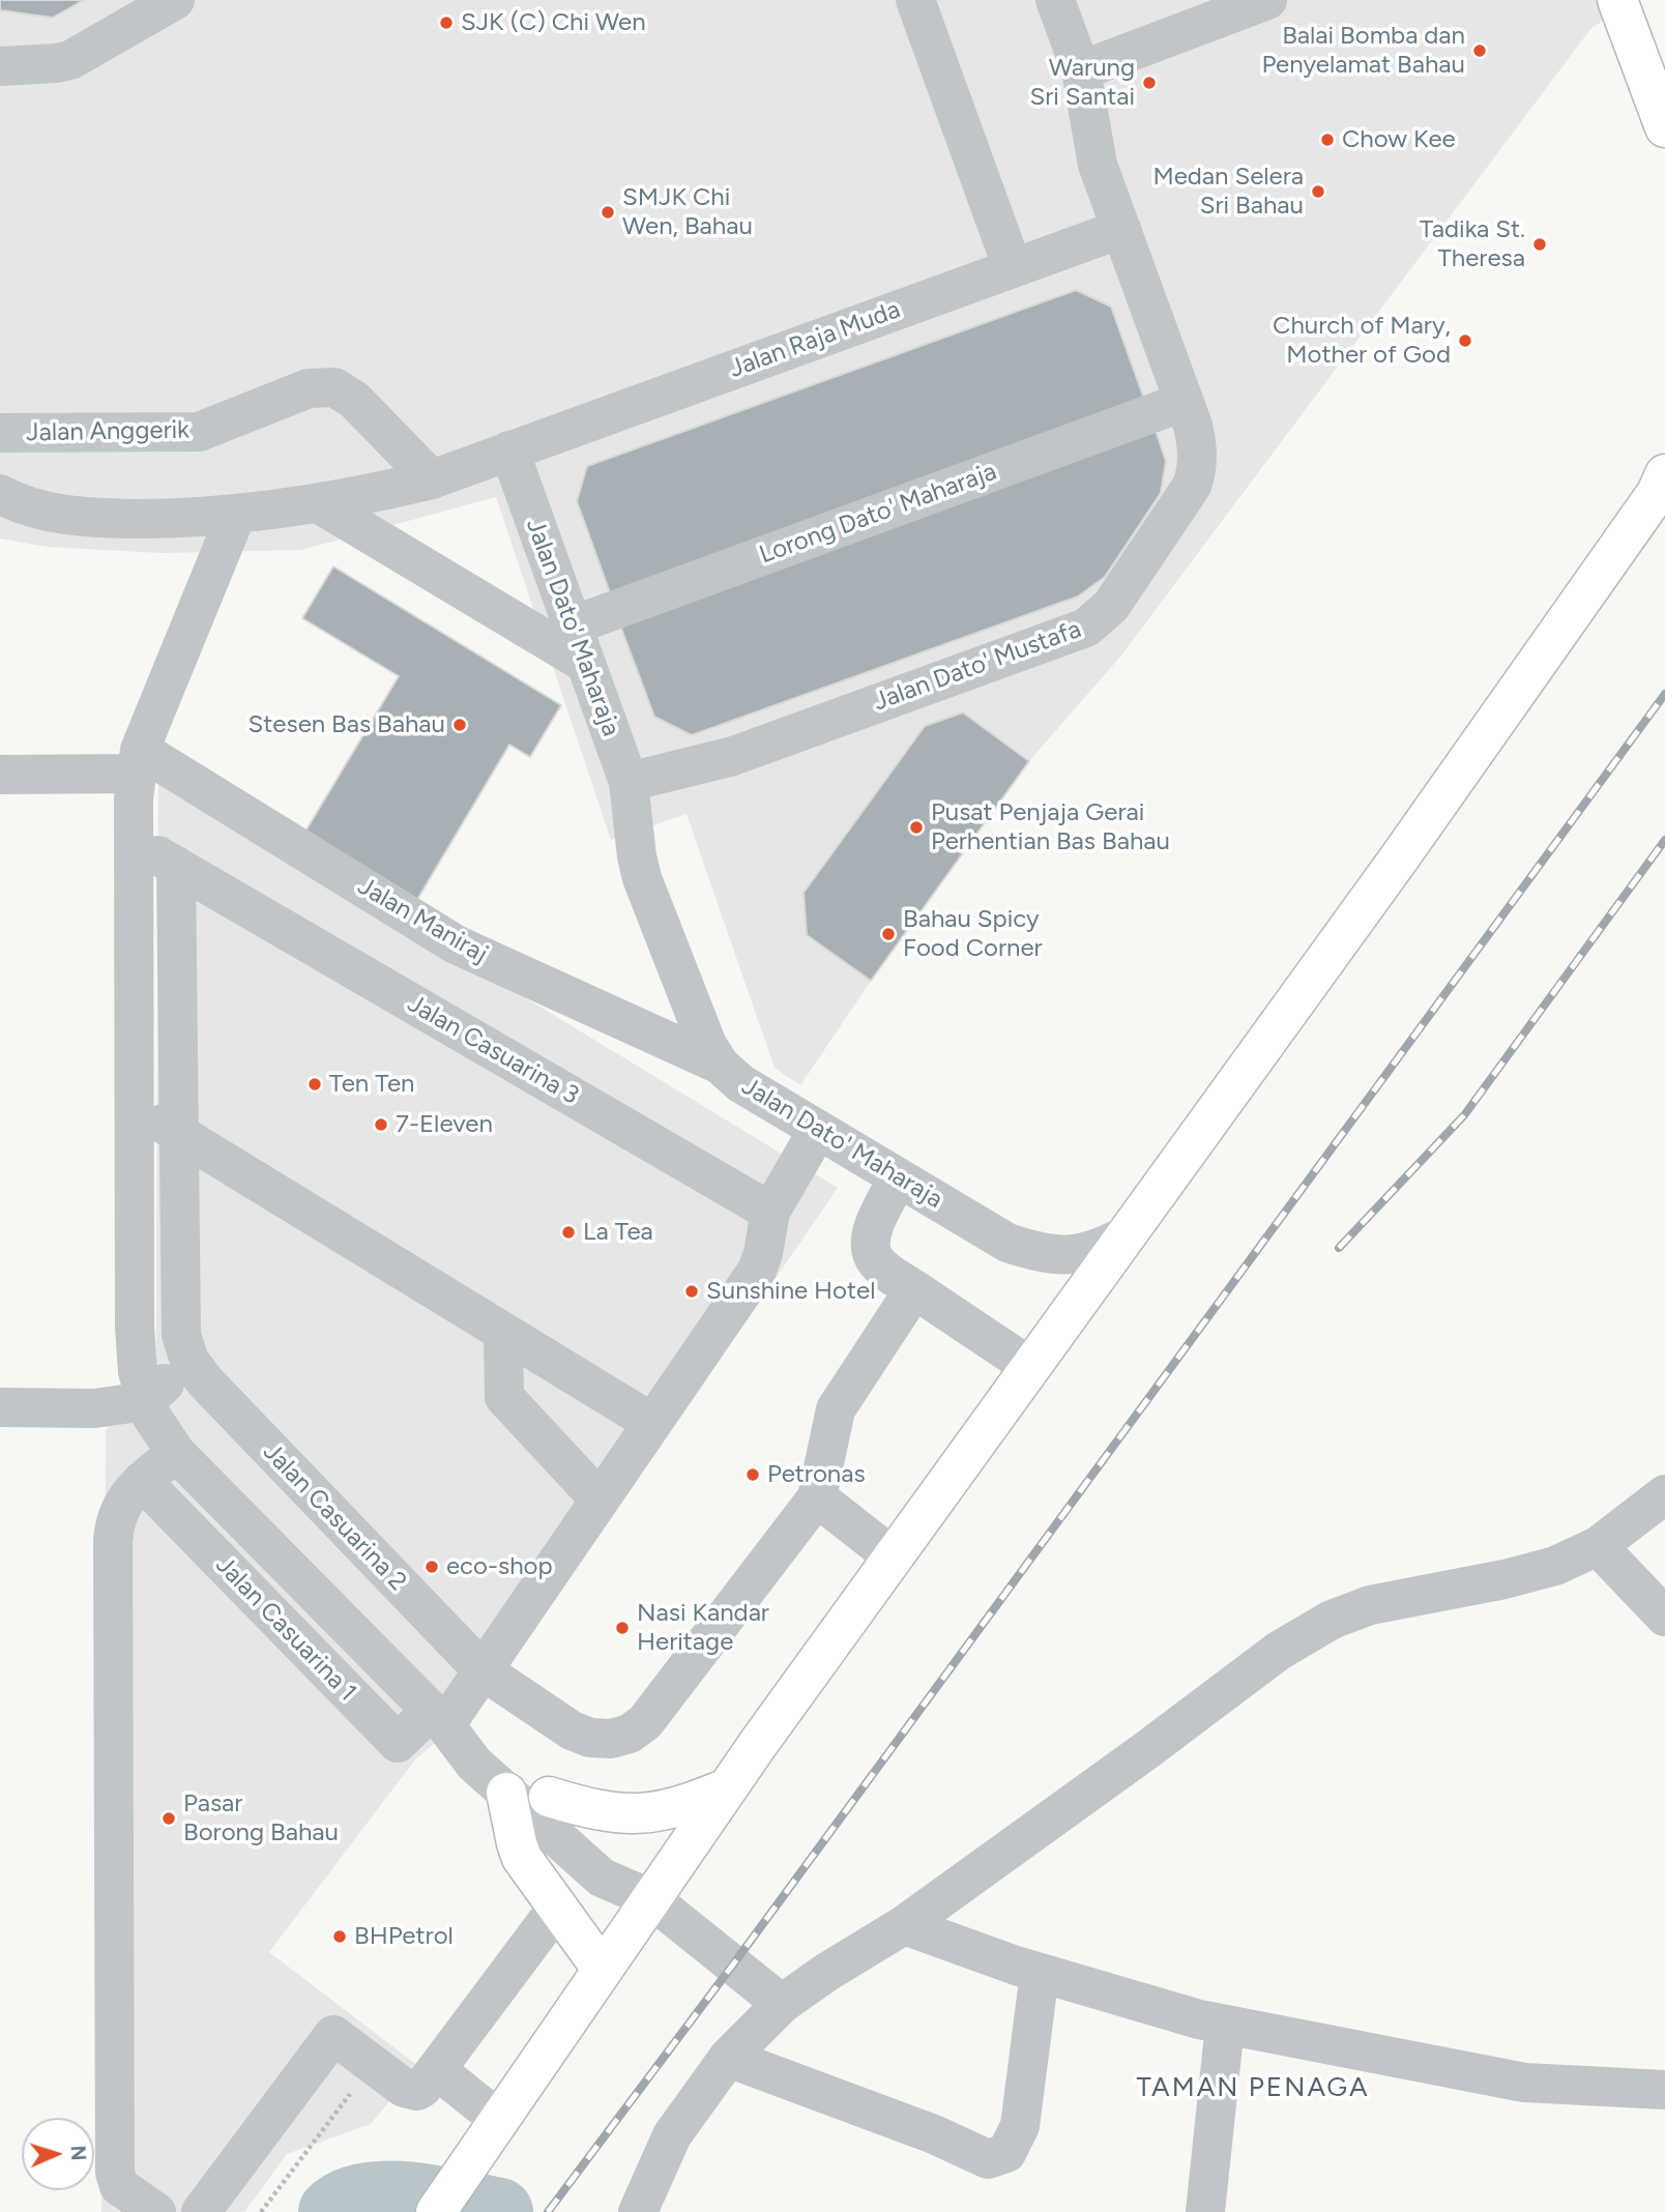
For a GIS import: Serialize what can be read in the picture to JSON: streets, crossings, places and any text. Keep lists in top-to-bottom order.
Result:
{
  "streets": {
    "street": [
      "Jalan Raja Muda",
      "Jalan Anggerik",
      "Lorong Dato' Maharaja",
      "Jalan Dato' Maharaja",
      "Jalan Dato' Mustafa",
      "Jalan Maniraj",
      "Jalan Casuarina 3",
      "Jalan Casuarina 2",
      "Jalan Casuarina 1"
    ]
  },
  "crossings": [
    ["Jalan Raja Muda", "Jalan Anggerik"],
    ["Jalan Raja Muda", "Jalan Dato' Maharaja"],
    ["Jalan Raja Muda", "Jalan Dato' Mustafa"],
    ["Lorong Dato' Maharaja", "Jalan Dato' Maharaja"],
    ["Lorong Dato' Maharaja", "Jalan Dato' Mustafa"],
    ["Jalan Dato' Maharaja", "Jalan Dato' Mustafa"],
    ["Jalan Dato' Maharaja", "Jalan Maniraj"]
  ],
  "districts": ["TAMAN PENAGA"],
  "places": [
    "SJK (C) Chi Wen",
    "Balai Bomba dan Penyelamat Bahau",
    "Warung Sri Santai",
    "Chow Kee",
    "Medan Selera Sri Bahau",
    "SMJK Chi Wen, Bahau",
    "Tadika St. Theresa",
    "Church of Mary, Mother of God",
    "Stesen Bas Bahau",
    "Pusat Penjaja Gerai Perhentian Bas Bahau",
    "Bahau Spicy Food Corner",
    "Ten Ten",
    "7-Eleven",
    "La Tea",
    "Sunshine Hotel",
    "Petronas",
    "eco-shop",
    "Nasi Kandar Heritage",
    "Pasar Borong Bahau",
    "BHPetrol"
  ],
  "north": "right"
}
